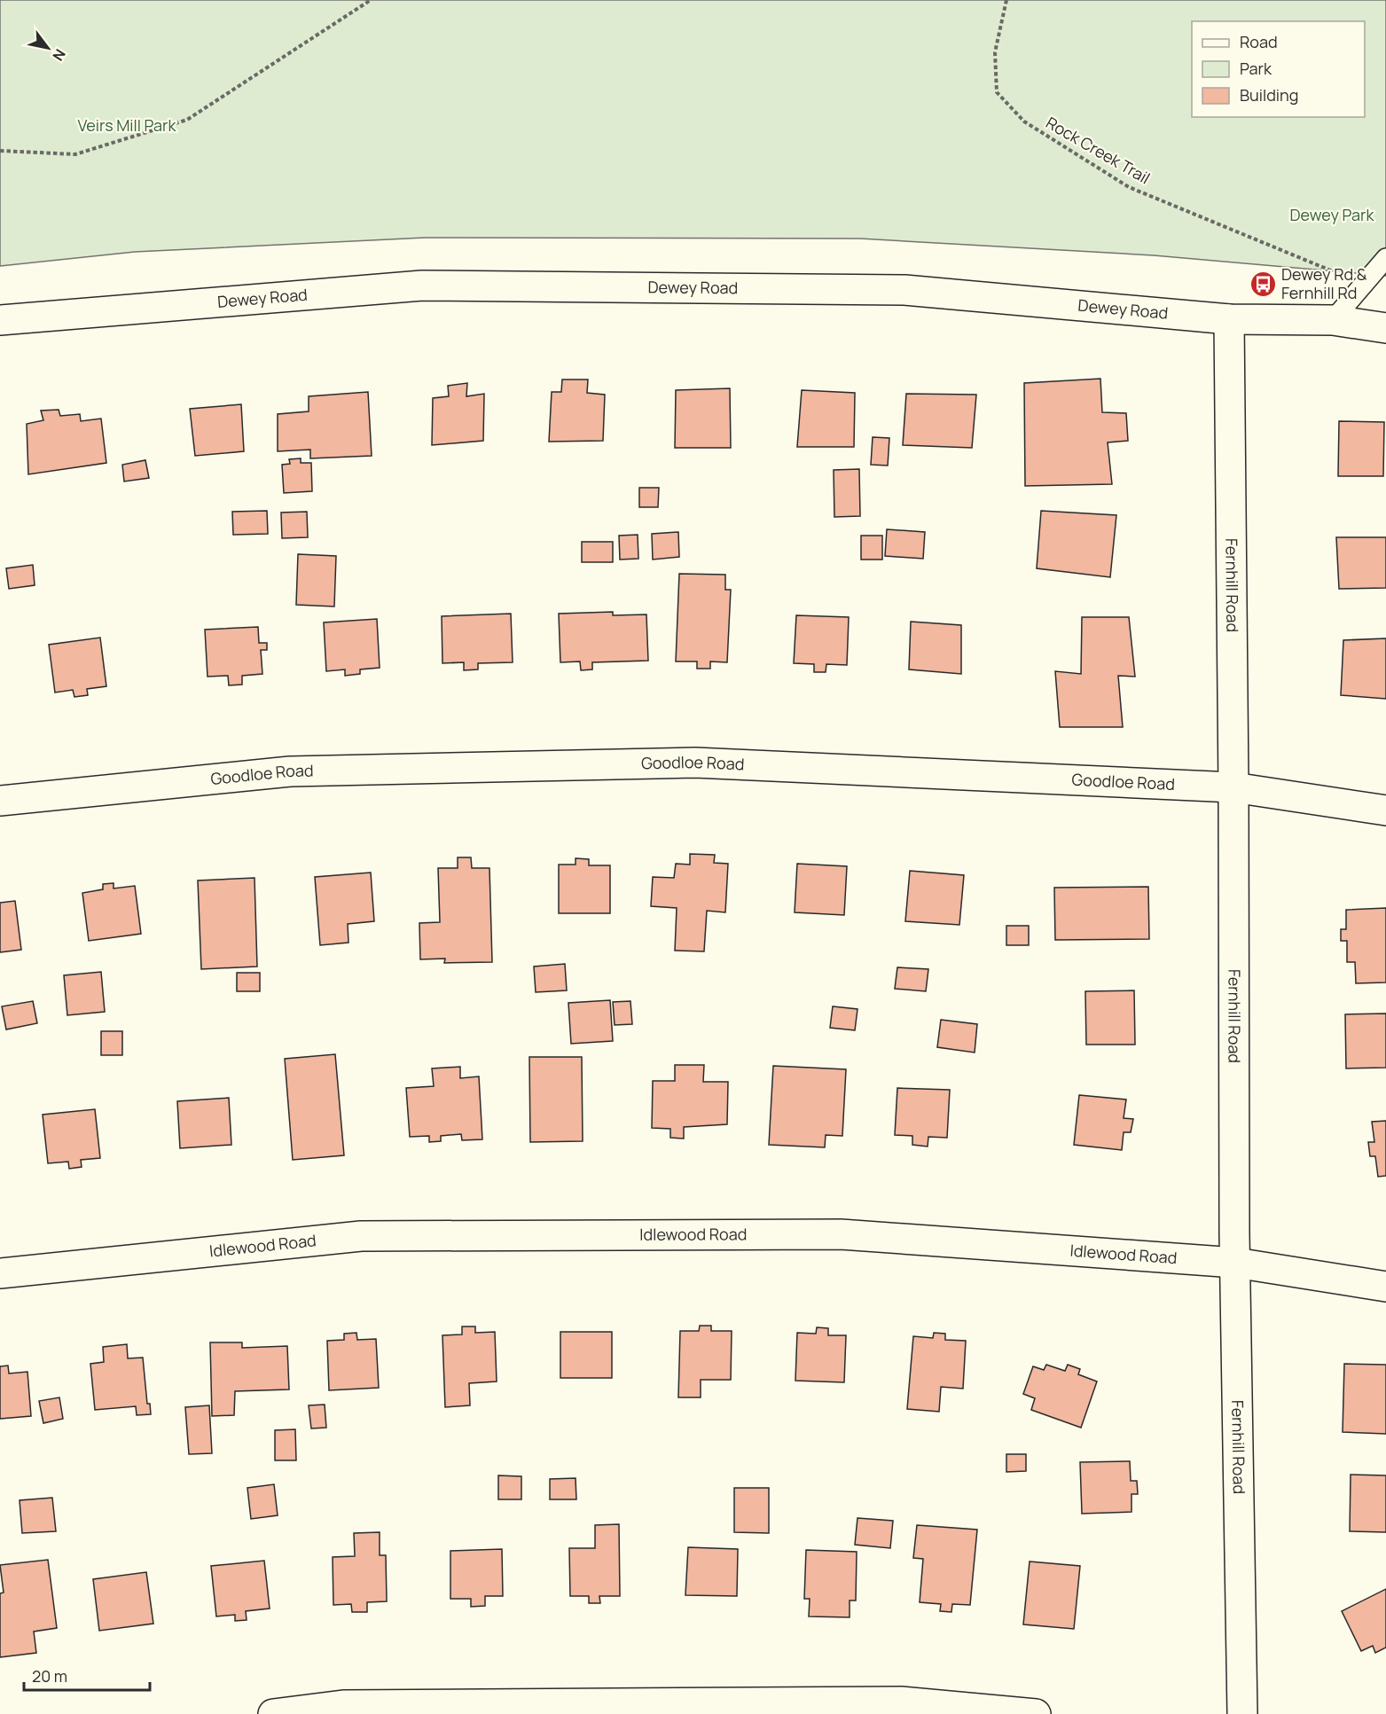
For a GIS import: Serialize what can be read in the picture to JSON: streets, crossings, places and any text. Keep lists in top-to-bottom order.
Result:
{
  "streets": {
    "street": [
      "Dewey Road",
      "Fernhill Road",
      "Goodloe Road",
      "Idlewood Road"
    ],
    "path": ["Rock Creek Trail"]
  },
  "crossings": [
    ["Dewey Road", "Fernhill Road"],
    ["Fernhill Road", "Goodloe Road"],
    ["Fernhill Road", "Idlewood Road"]
  ],
  "parks": ["Veirs Mill Park", "Dewey Park"],
  "places": {
    "bus stop": ["Dewey Rd & Fernhill Rd"]
  },
  "legend": ["Road", "Park", "Building"],
  "scale_bar": "20 m",
  "north": "bottom right"
}
